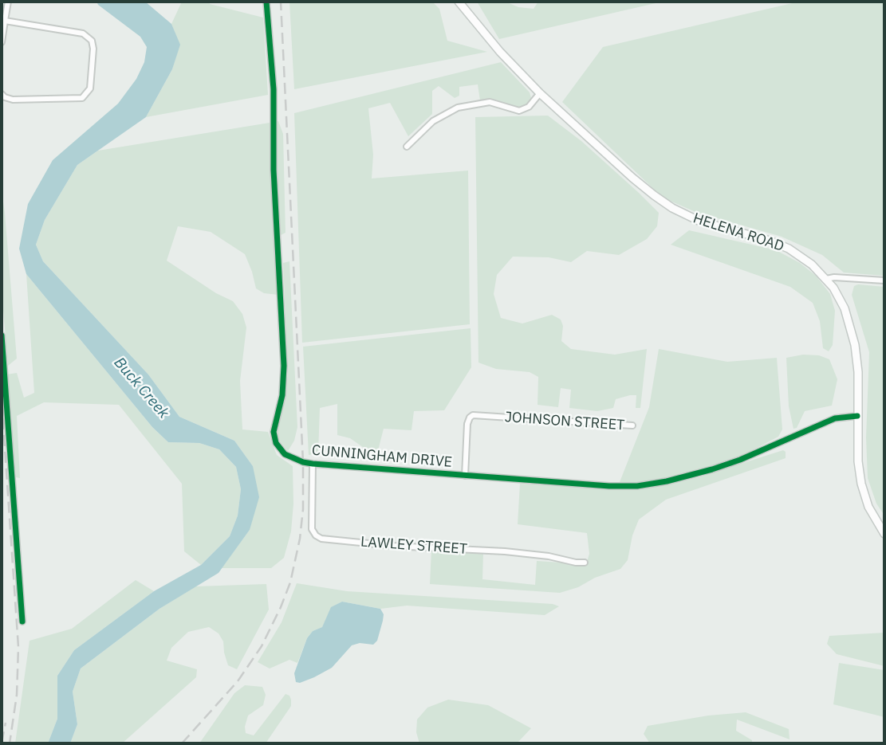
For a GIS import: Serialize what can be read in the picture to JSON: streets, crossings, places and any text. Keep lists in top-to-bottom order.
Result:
{
  "streets": {
    "main road": ["HELENA ROAD"],
    "street": ["JOHNSON STREET", "CUNNINGHAM DRIVE", "LAWLEY STREET"]
  },
  "crossings": [
    ["HELENA ROAD", "CUNNINGHAM DRIVE"],
    ["JOHNSON STREET", "CUNNINGHAM DRIVE"],
    ["CUNNINGHAM DRIVE", "LAWLEY STREET"]
  ],
  "water": ["Buck Creek"]
}
